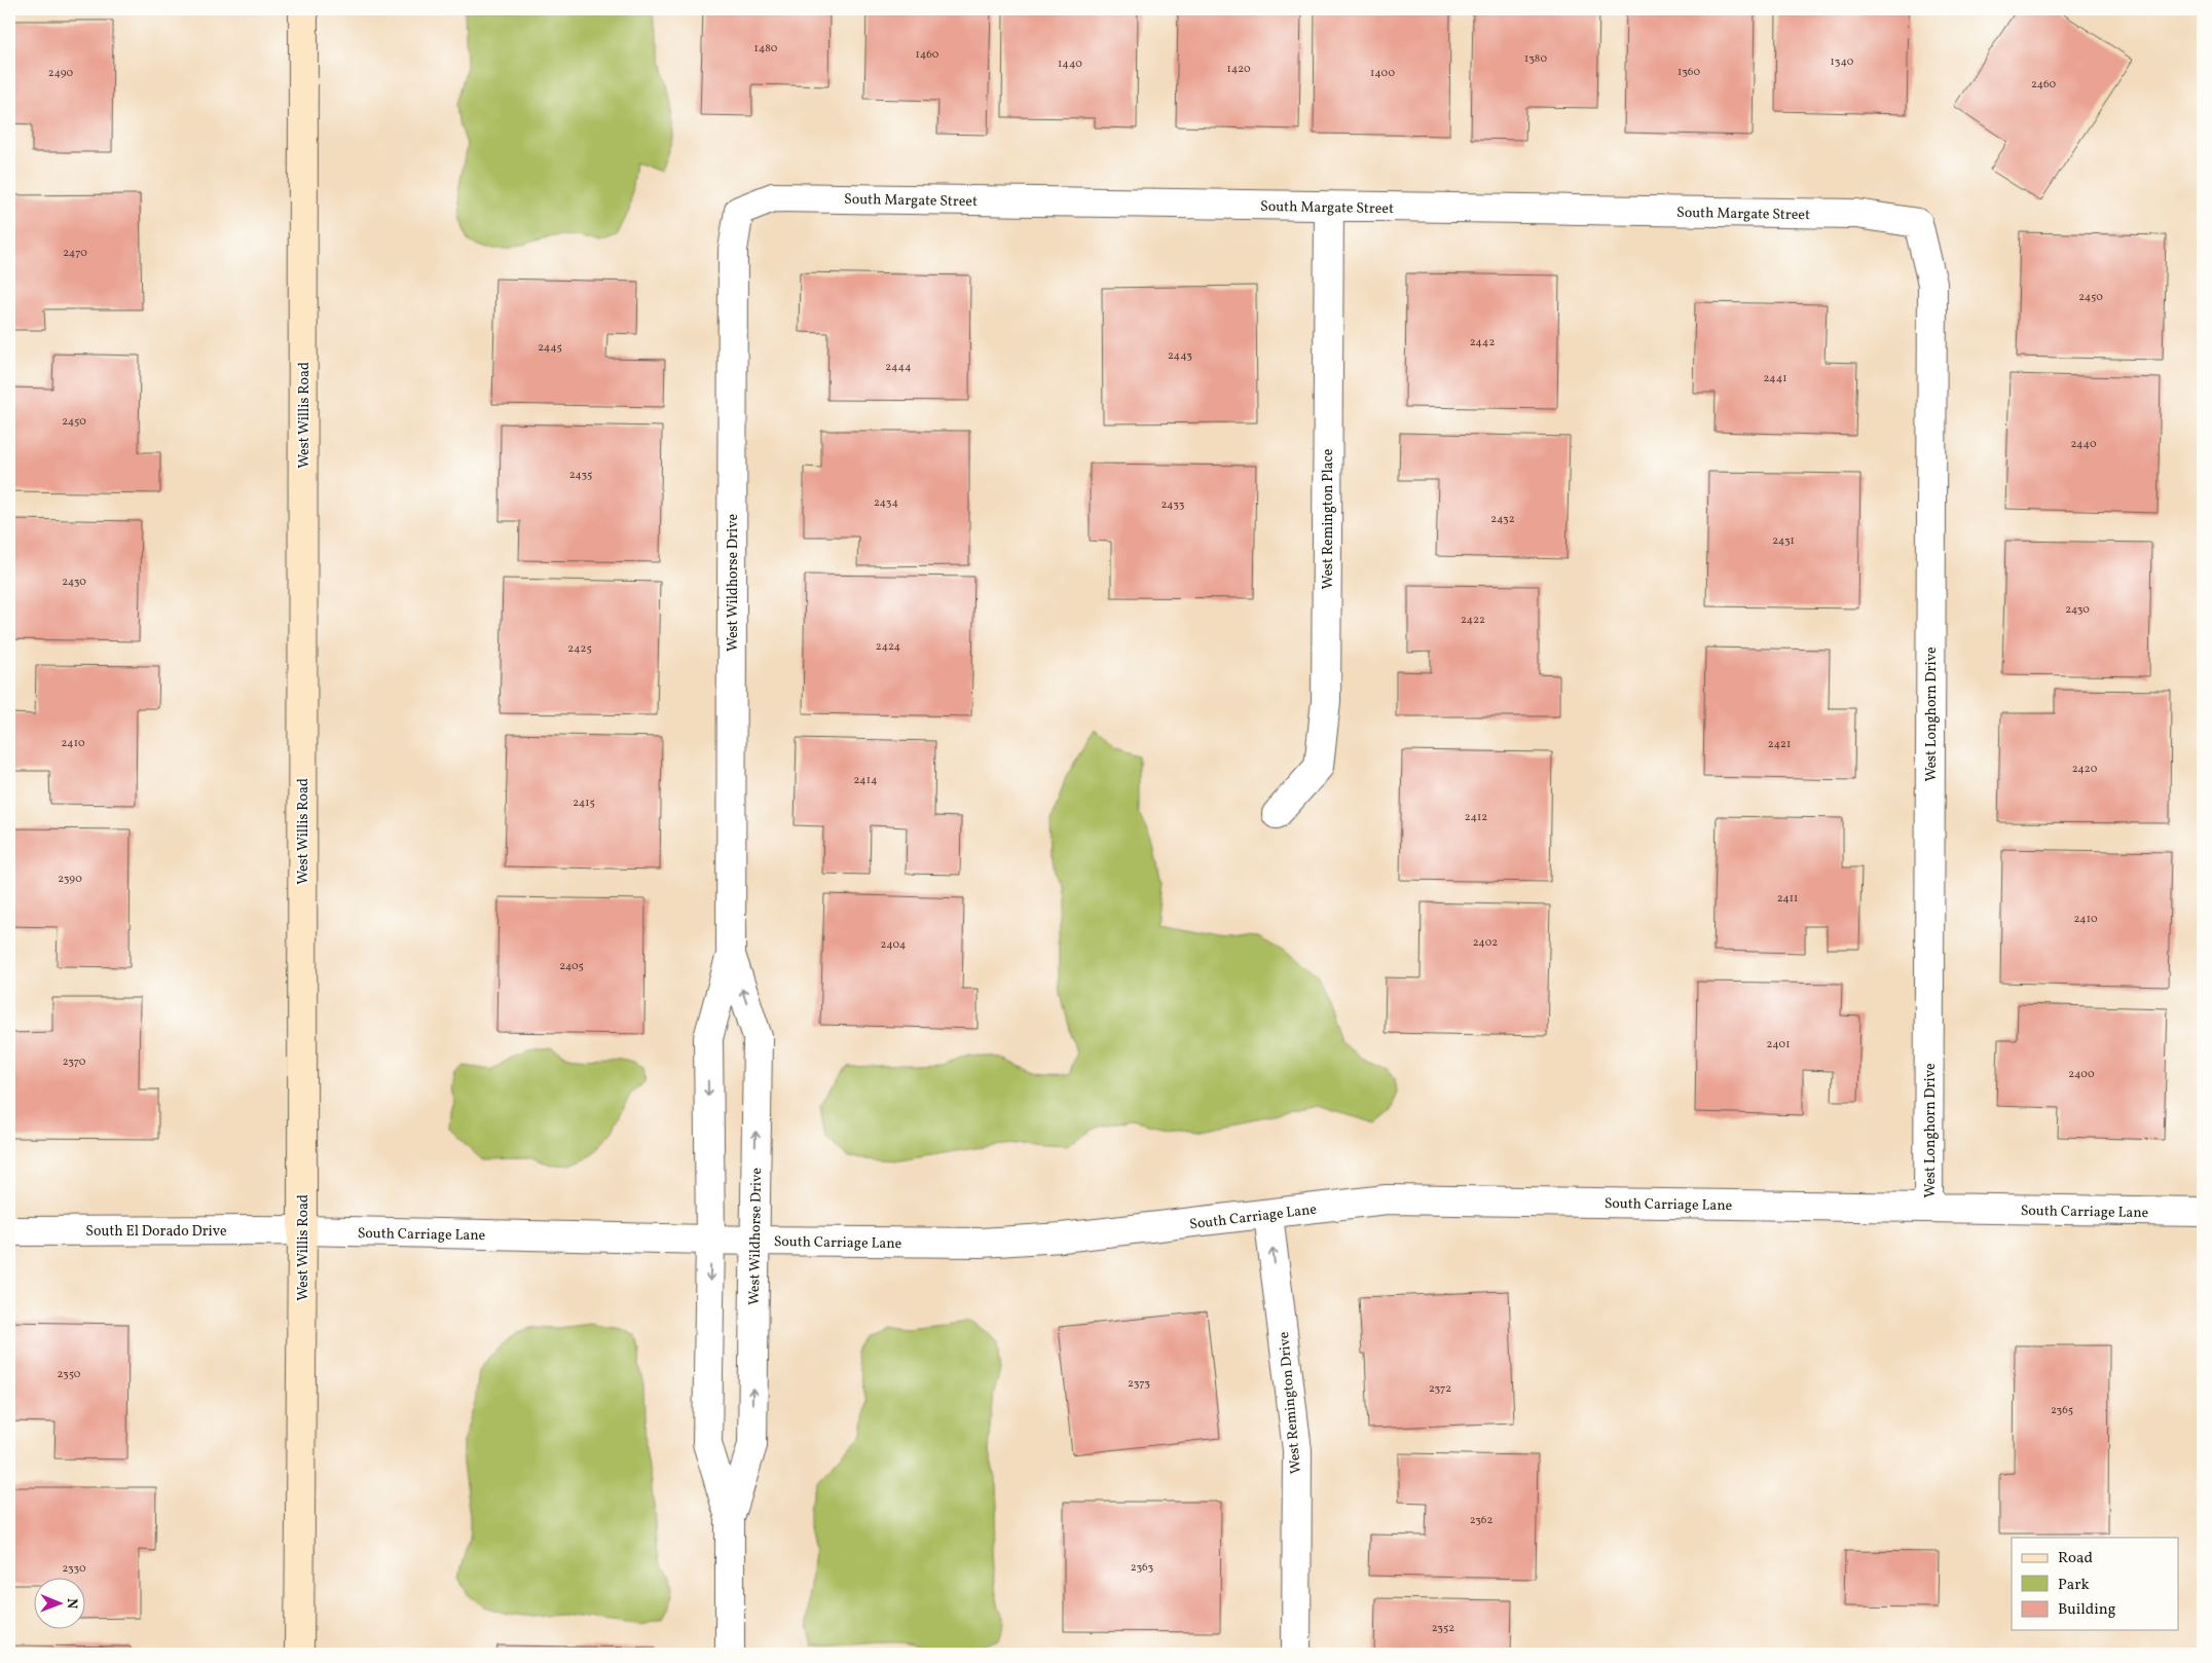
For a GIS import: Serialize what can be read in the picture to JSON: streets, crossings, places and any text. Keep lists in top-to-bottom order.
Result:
{
  "streets": {
    "street": [
      "South Margate Street",
      "West Willis Road",
      "West Remington Place",
      "West Wildhorse Drive",
      "West Longhorn Drive",
      "South Carriage Lane",
      "South El Dorado Drive",
      "West Remington Drive"
    ]
  },
  "crossings": [
    ["South Margate Street", "West Remington Place"],
    ["South Margate Street", "West Wildhorse Drive"],
    ["South Margate Street", "West Longhorn Drive"],
    ["West Willis Road", "South Carriage Lane"],
    ["West Willis Road", "South El Dorado Drive"],
    ["West Wildhorse Drive", "South Carriage Lane"],
    ["West Longhorn Drive", "South Carriage Lane"],
    ["South Carriage Lane", "South El Dorado Drive"],
    ["South Carriage Lane", "West Remington Drive"]
  ],
  "one_way": ["West Remington Drive"],
  "house_numbers": [
    "1480",
    "1460",
    "1380",
    "1340",
    "1440",
    "1420",
    "1360",
    "2490",
    "1400",
    "2460",
    "2470",
    "2450",
    "2442",
    "2445",
    "2443",
    "2444",
    "2441",
    "2450",
    "2440",
    "2435",
    "2434",
    "2433",
    "2432",
    "2431",
    "2430",
    "2430",
    "2422",
    "2424",
    "2425",
    "2410",
    "2421",
    "2420",
    "2414",
    "2415",
    "2412",
    "2390",
    "2411",
    "2410",
    "2402",
    "2404",
    "2405",
    "2401",
    "2370",
    "2400",
    "2350",
    "2373",
    "2372",
    "2365",
    "2362",
    "2363",
    "2330",
    "2352"
  ],
  "legend": ["Road", "Park", "Building"],
  "north": "right"
}
